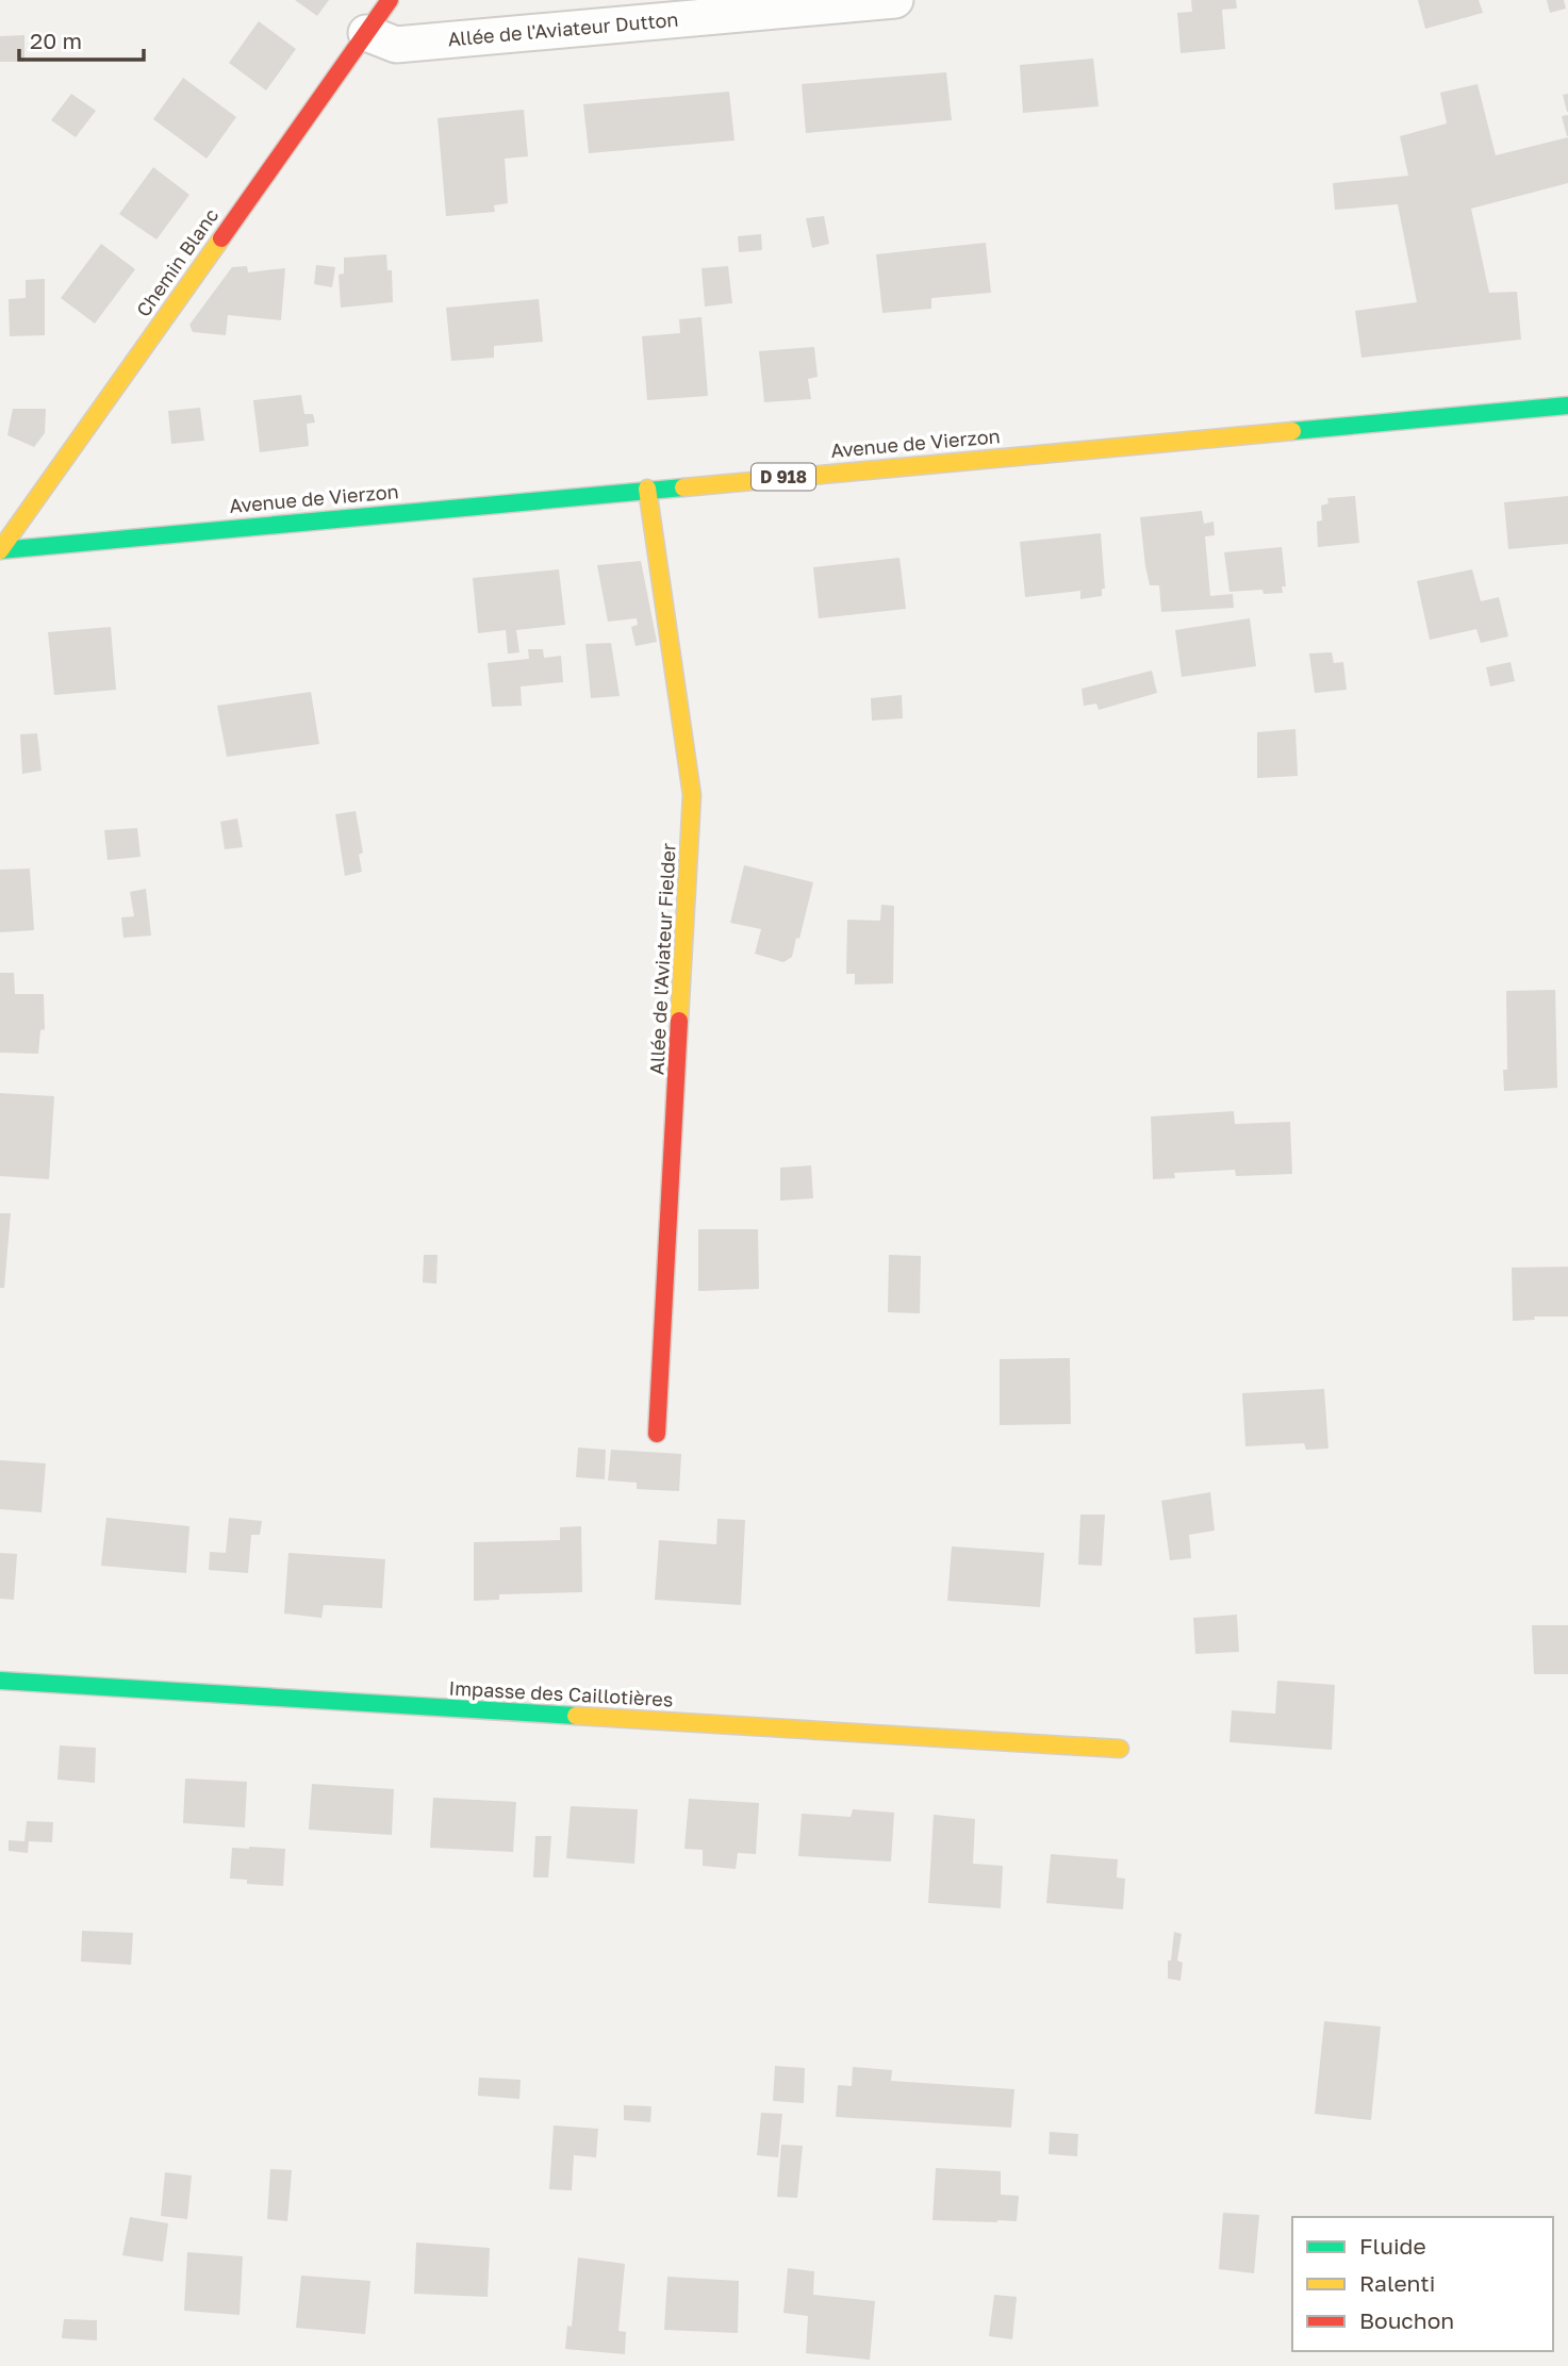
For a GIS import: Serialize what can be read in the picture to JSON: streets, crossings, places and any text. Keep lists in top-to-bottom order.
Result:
{
  "streets": {
    "street": [
      "Allée de l'Aviateur Dutton",
      "Chemin Blanc",
      "Avenue de Vierzon",
      "D 918",
      "Allée de l'Aviateur Fielder",
      "Impasse des Caillotières"
    ]
  },
  "crossings": [
    ["Allée de l'Aviateur Dutton", "Chemin Blanc"],
    ["Chemin Blanc", "Avenue de Vierzon"],
    ["Avenue de Vierzon", "Allée de l'Aviateur Fielder"]
  ],
  "legend": ["Fluide", "Ralenti", "Bouchon"],
  "scale_bar": "20 m"
}
